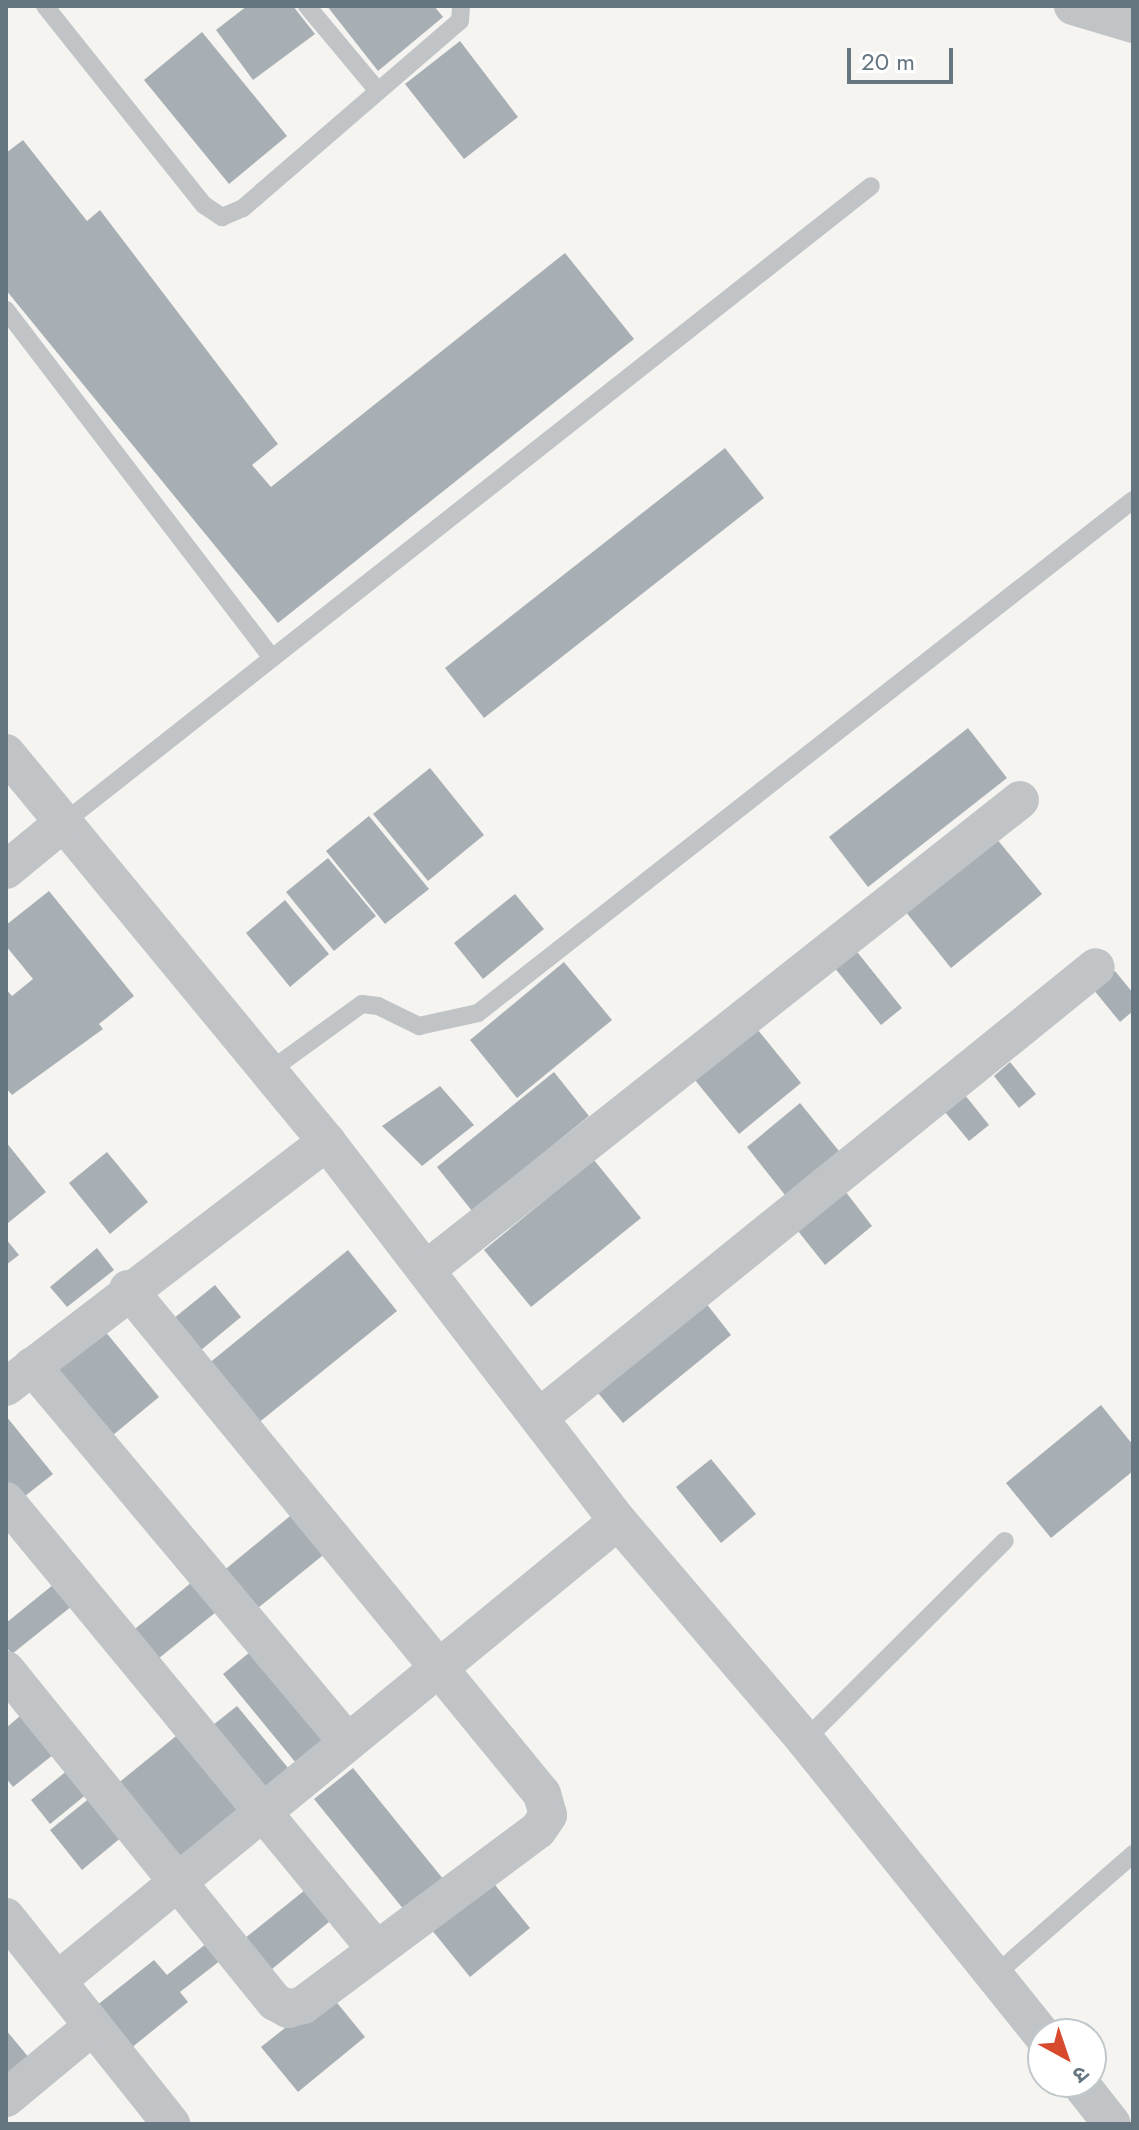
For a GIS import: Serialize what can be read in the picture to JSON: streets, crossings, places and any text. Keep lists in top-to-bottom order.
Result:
{
  "scale_bar": "20 m",
  "north": "bottom right"
}
